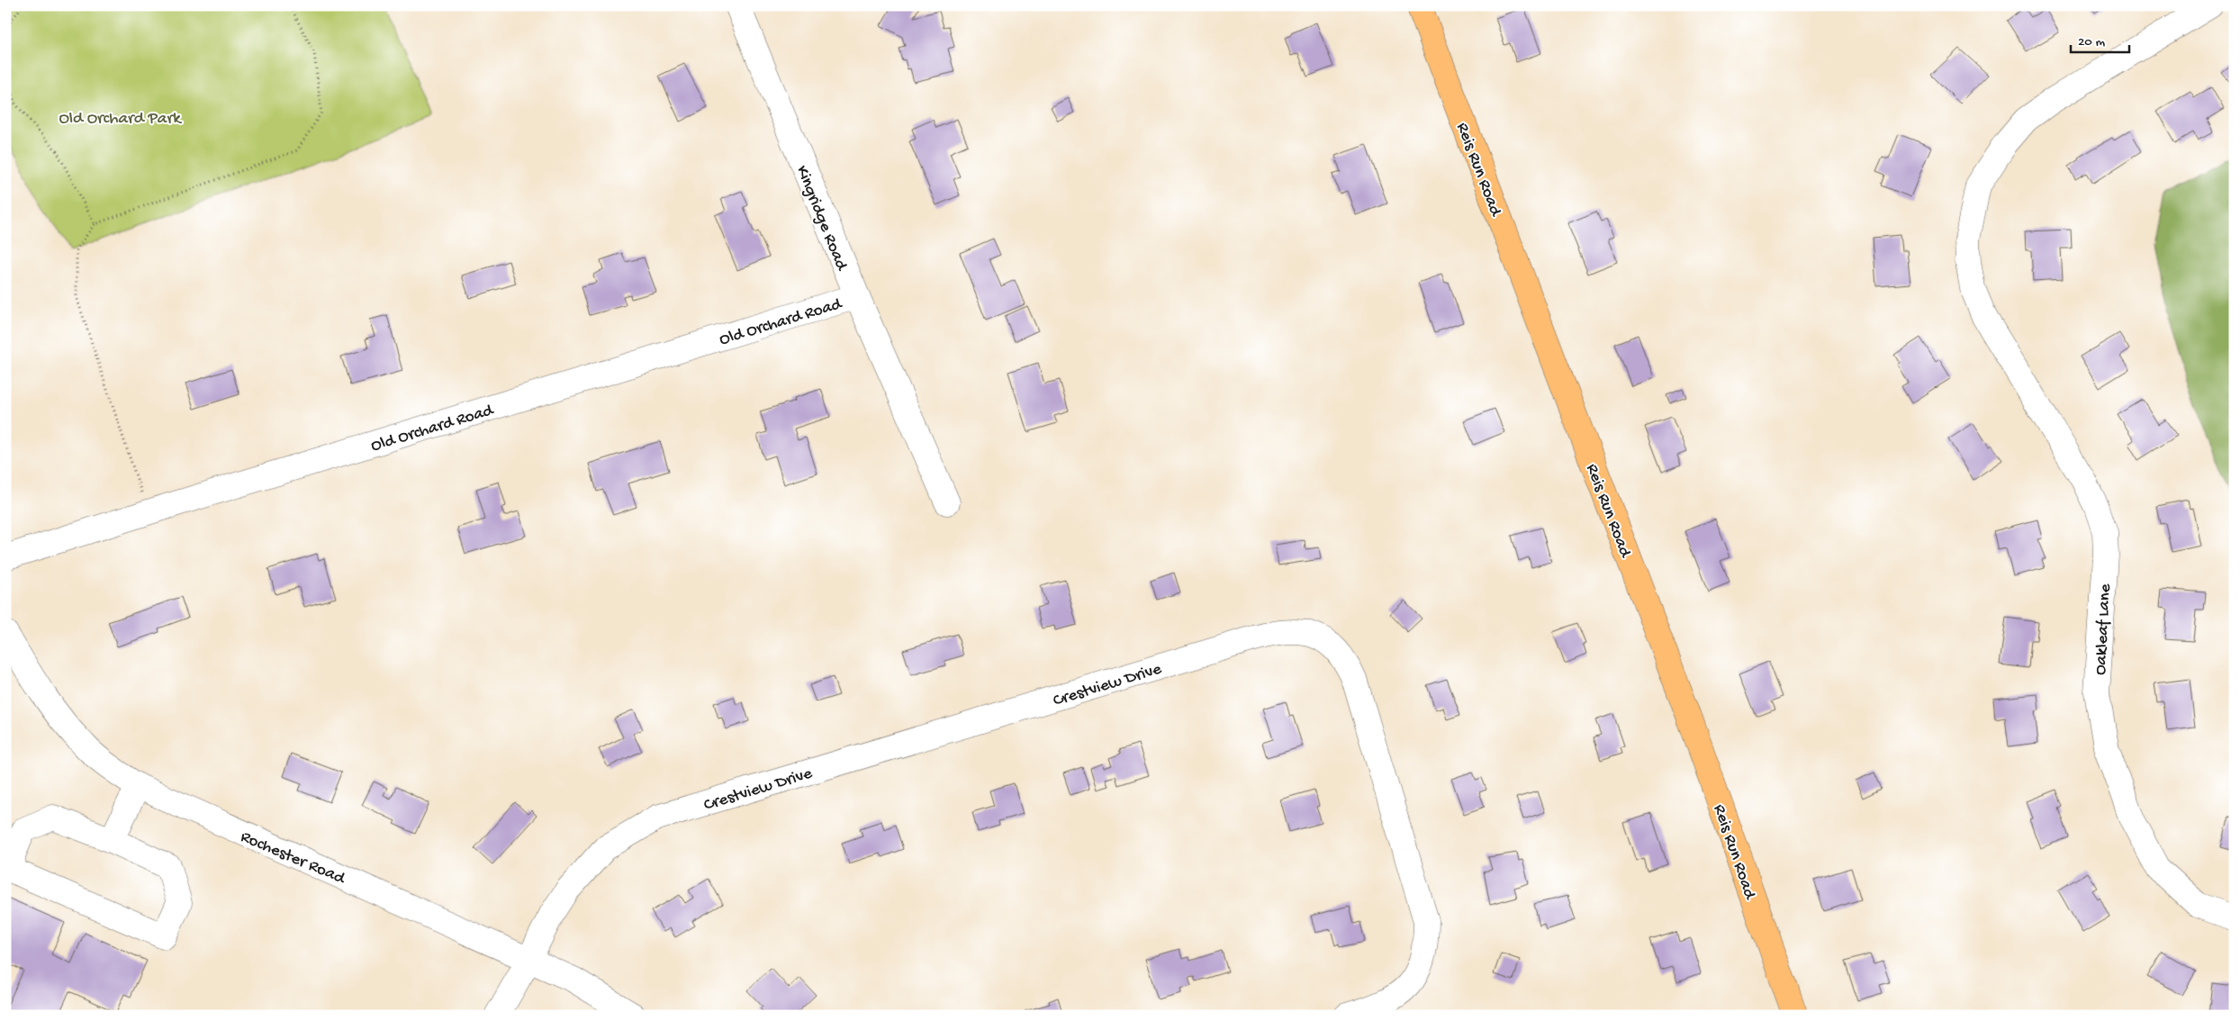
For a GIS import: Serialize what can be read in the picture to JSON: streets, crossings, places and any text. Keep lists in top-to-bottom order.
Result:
{
  "streets": {
    "main road": ["Reis Run Road"],
    "street": [
      "Kingridge Road",
      "Old Orchard Road",
      "Oakleaf Lane",
      "Crestview Drive",
      "Rochester Road"
    ]
  },
  "crossings": [
    ["Kingridge Road", "Old Orchard Road"],
    ["Crestview Drive", "Rochester Road"]
  ],
  "parks": ["Old Orchard Park"],
  "scale_bar": "20 m"
}
